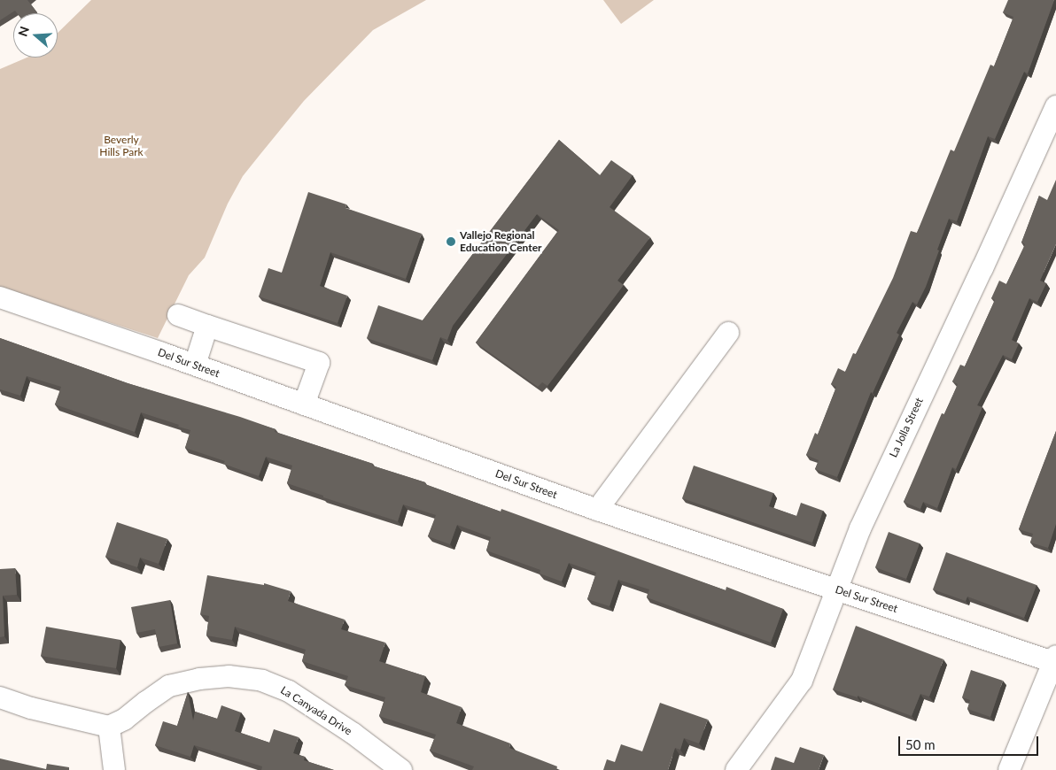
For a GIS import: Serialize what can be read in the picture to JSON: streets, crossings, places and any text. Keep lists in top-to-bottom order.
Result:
{
  "streets": {
    "street": ["Del Sur Street", "La Jolla Street", "La Canyada Drive"]
  },
  "crossings": [
    ["Del Sur Street", "La Jolla Street"]
  ],
  "parks": ["Beverly Hills Park"],
  "places": ["Vallejo Regional Education Center"],
  "scale_bar": "50 m",
  "north": "left"
}
